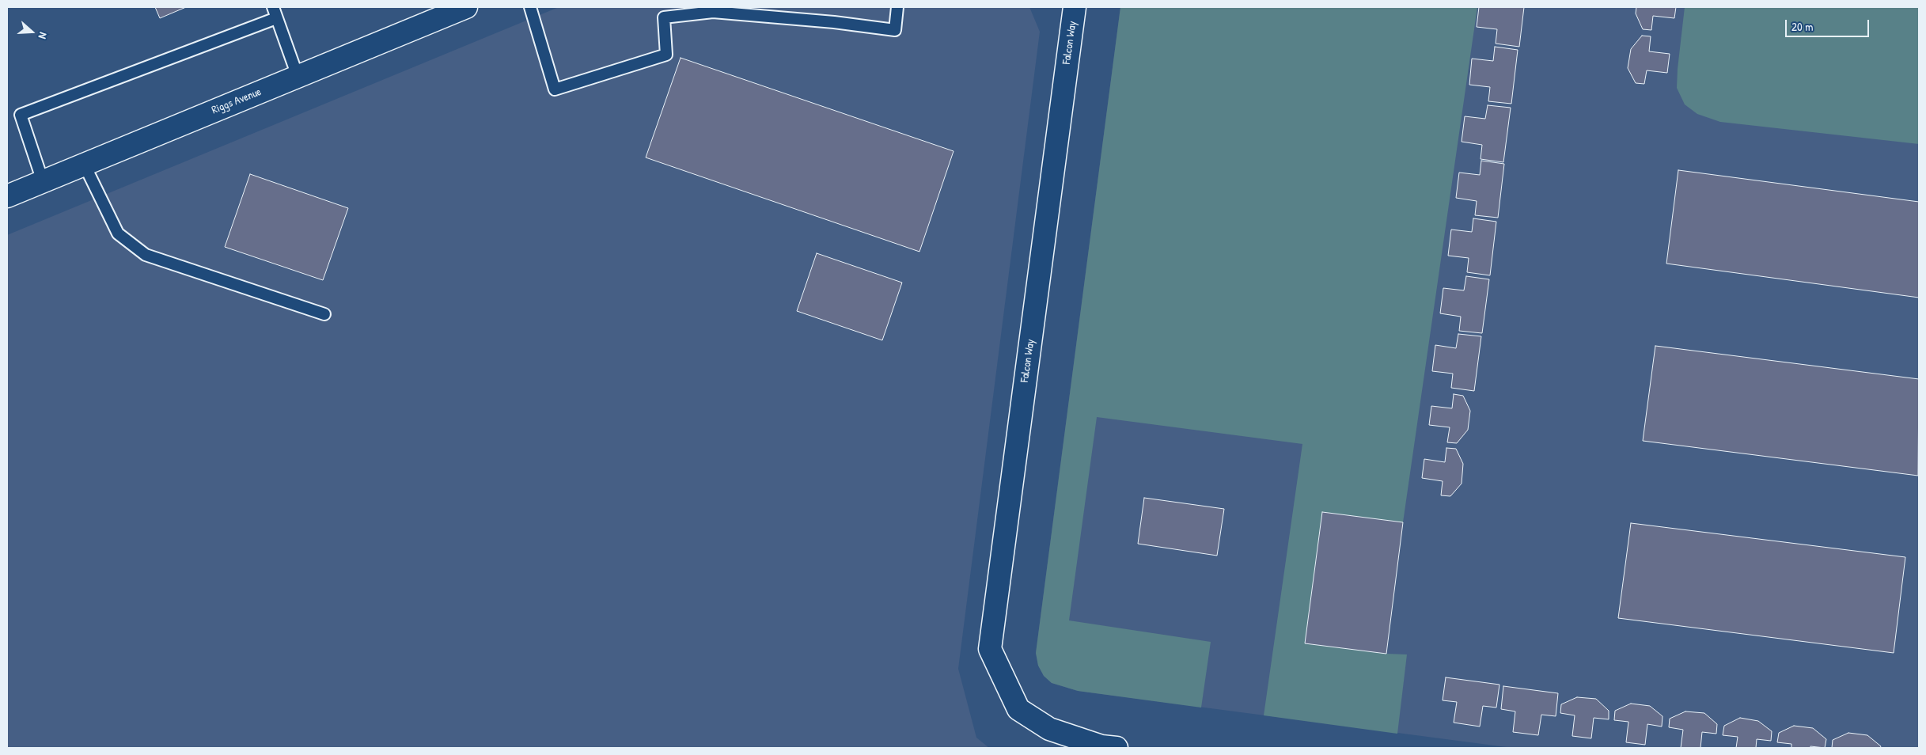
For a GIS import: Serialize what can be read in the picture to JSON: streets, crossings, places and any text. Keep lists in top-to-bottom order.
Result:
{
  "streets": {
    "street": ["Falcon Way", "Riggs Avenue"]
  },
  "scale_bar": "20 m",
  "north": "right"
}
